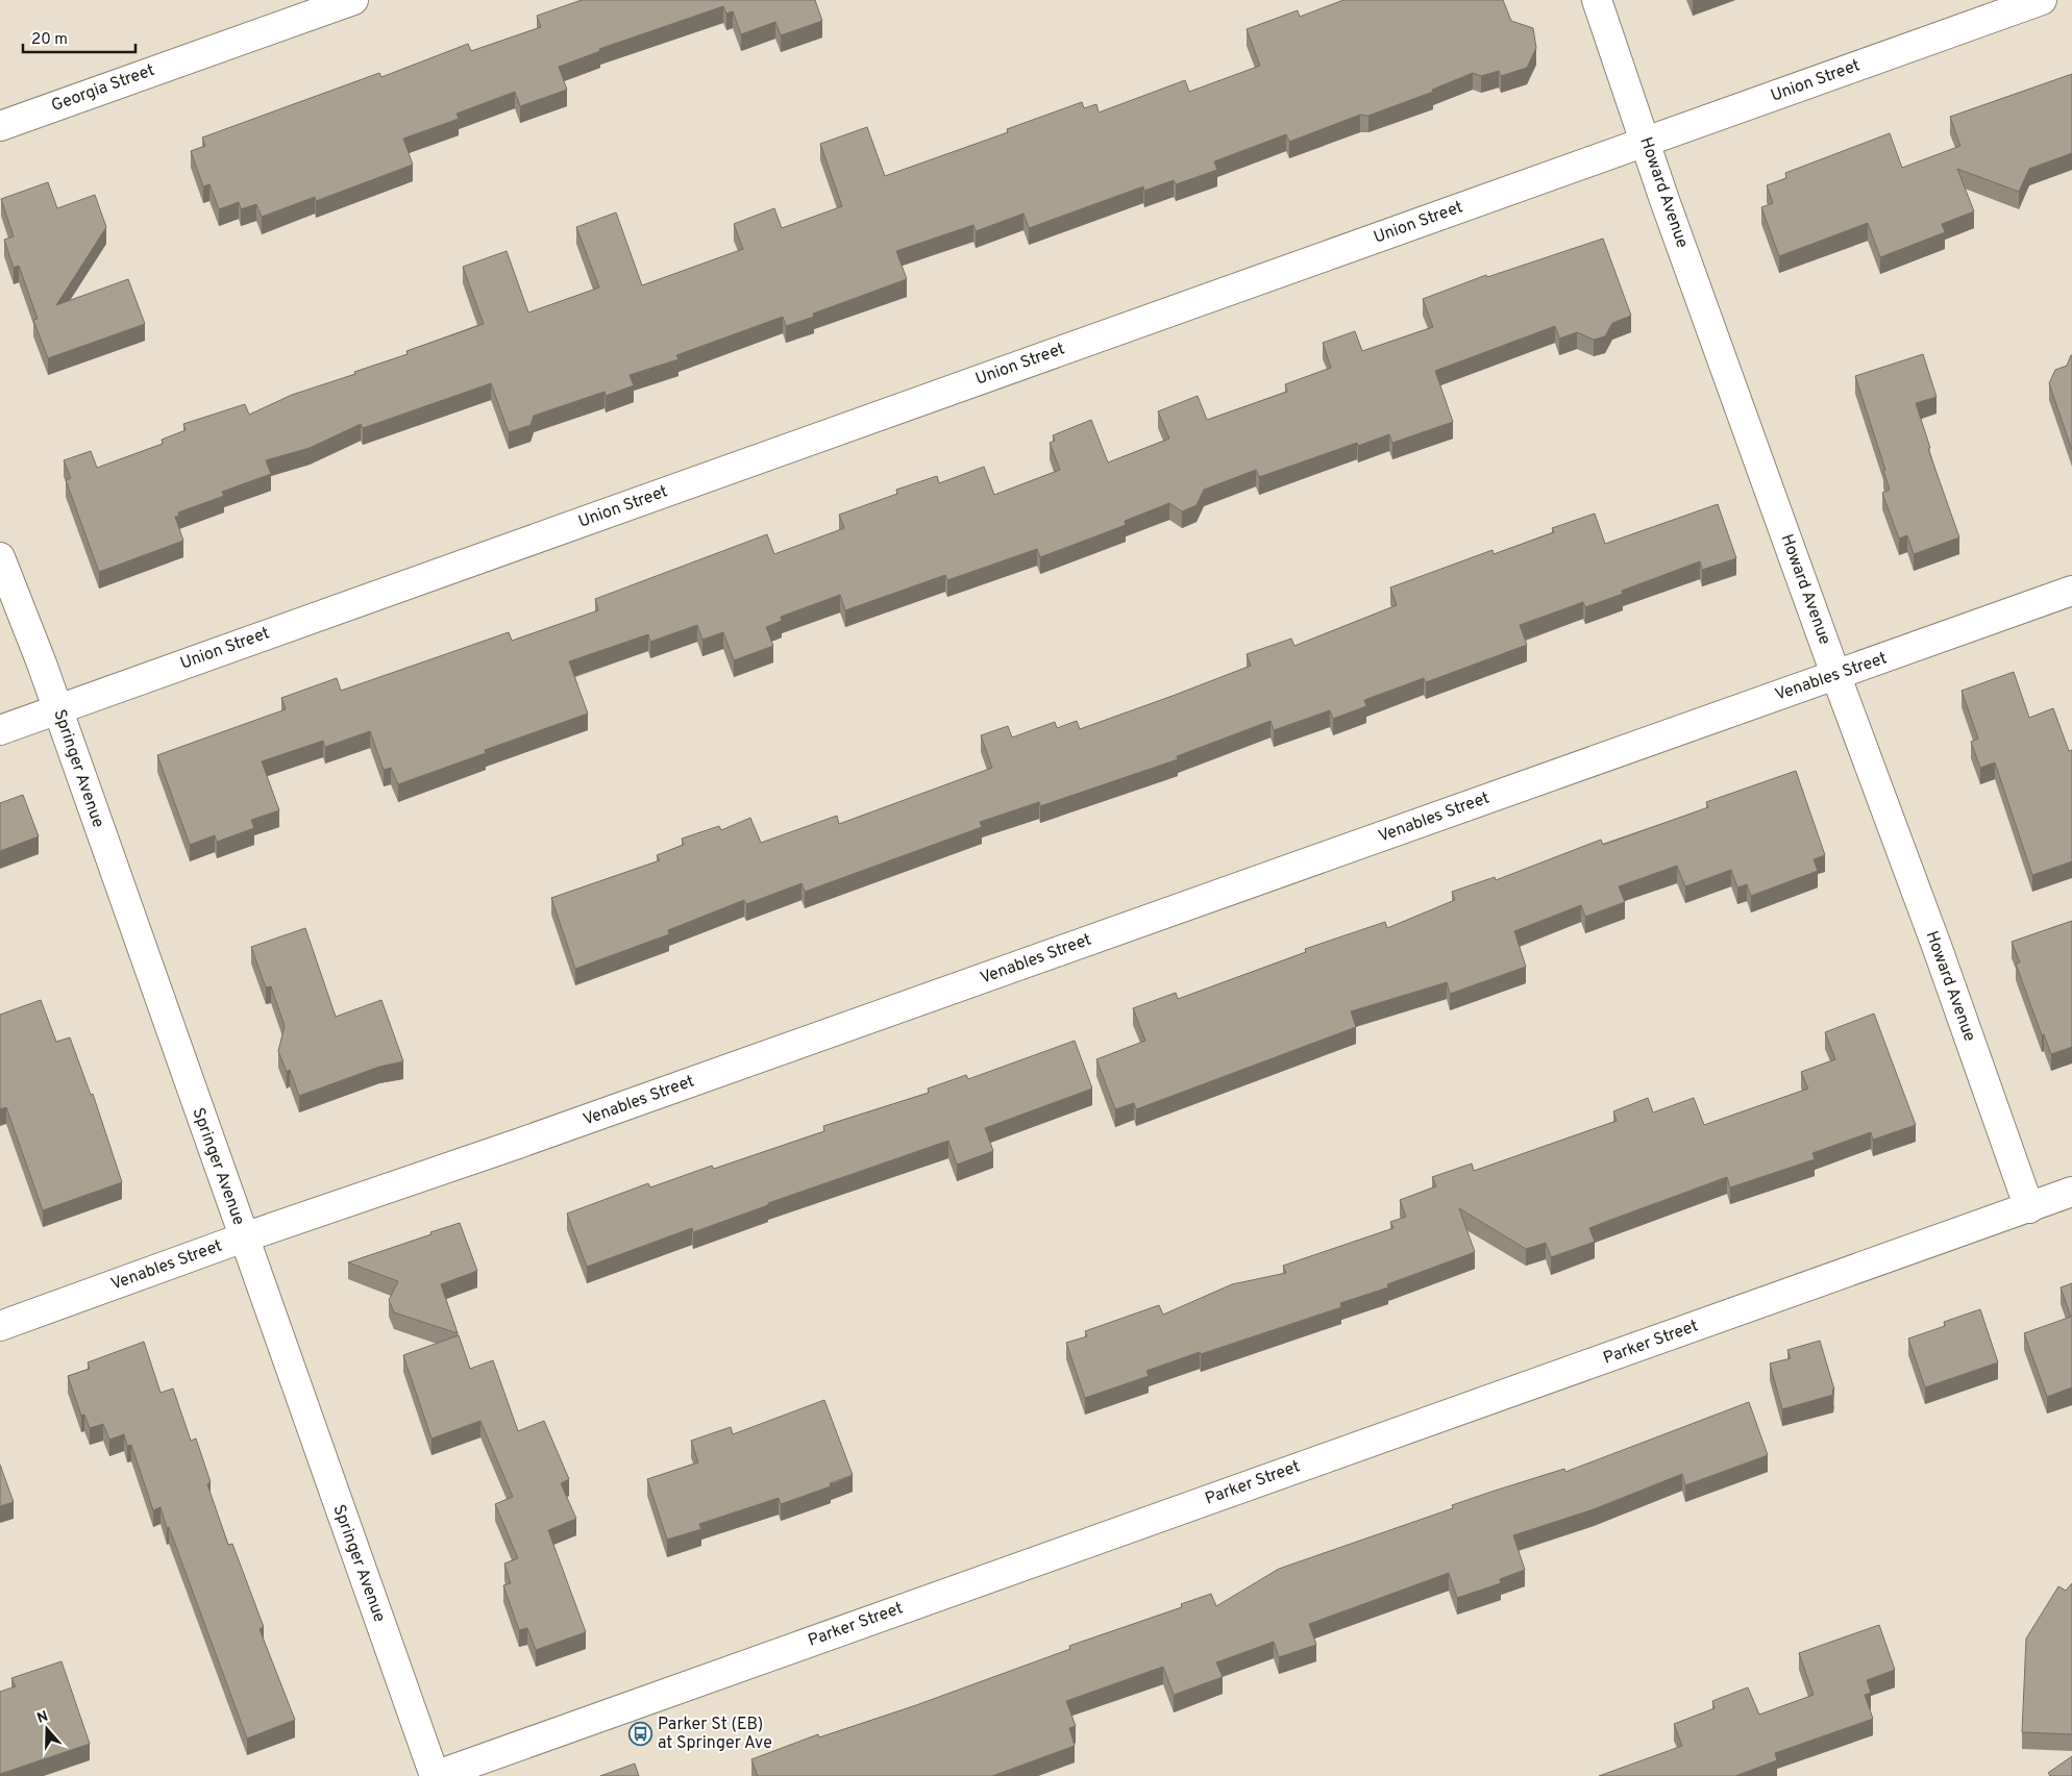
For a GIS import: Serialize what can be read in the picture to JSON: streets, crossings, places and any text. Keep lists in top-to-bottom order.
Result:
{
  "streets": {
    "street": [
      "Union Street",
      "Georgia Street",
      "Howard Avenue",
      "Venables Street",
      "Springer Avenue",
      "Parker Street"
    ]
  },
  "crossings": [
    ["Union Street", "Howard Avenue"],
    ["Union Street", "Springer Avenue"],
    ["Howard Avenue", "Venables Street"],
    ["Howard Avenue", "Parker Street"],
    ["Venables Street", "Springer Avenue"],
    ["Springer Avenue", "Parker Street"]
  ],
  "places": {
    "bus stop": ["Parker St (EB) at Springer Ave"]
  },
  "scale_bar": "20 m",
  "north": "top"
}
